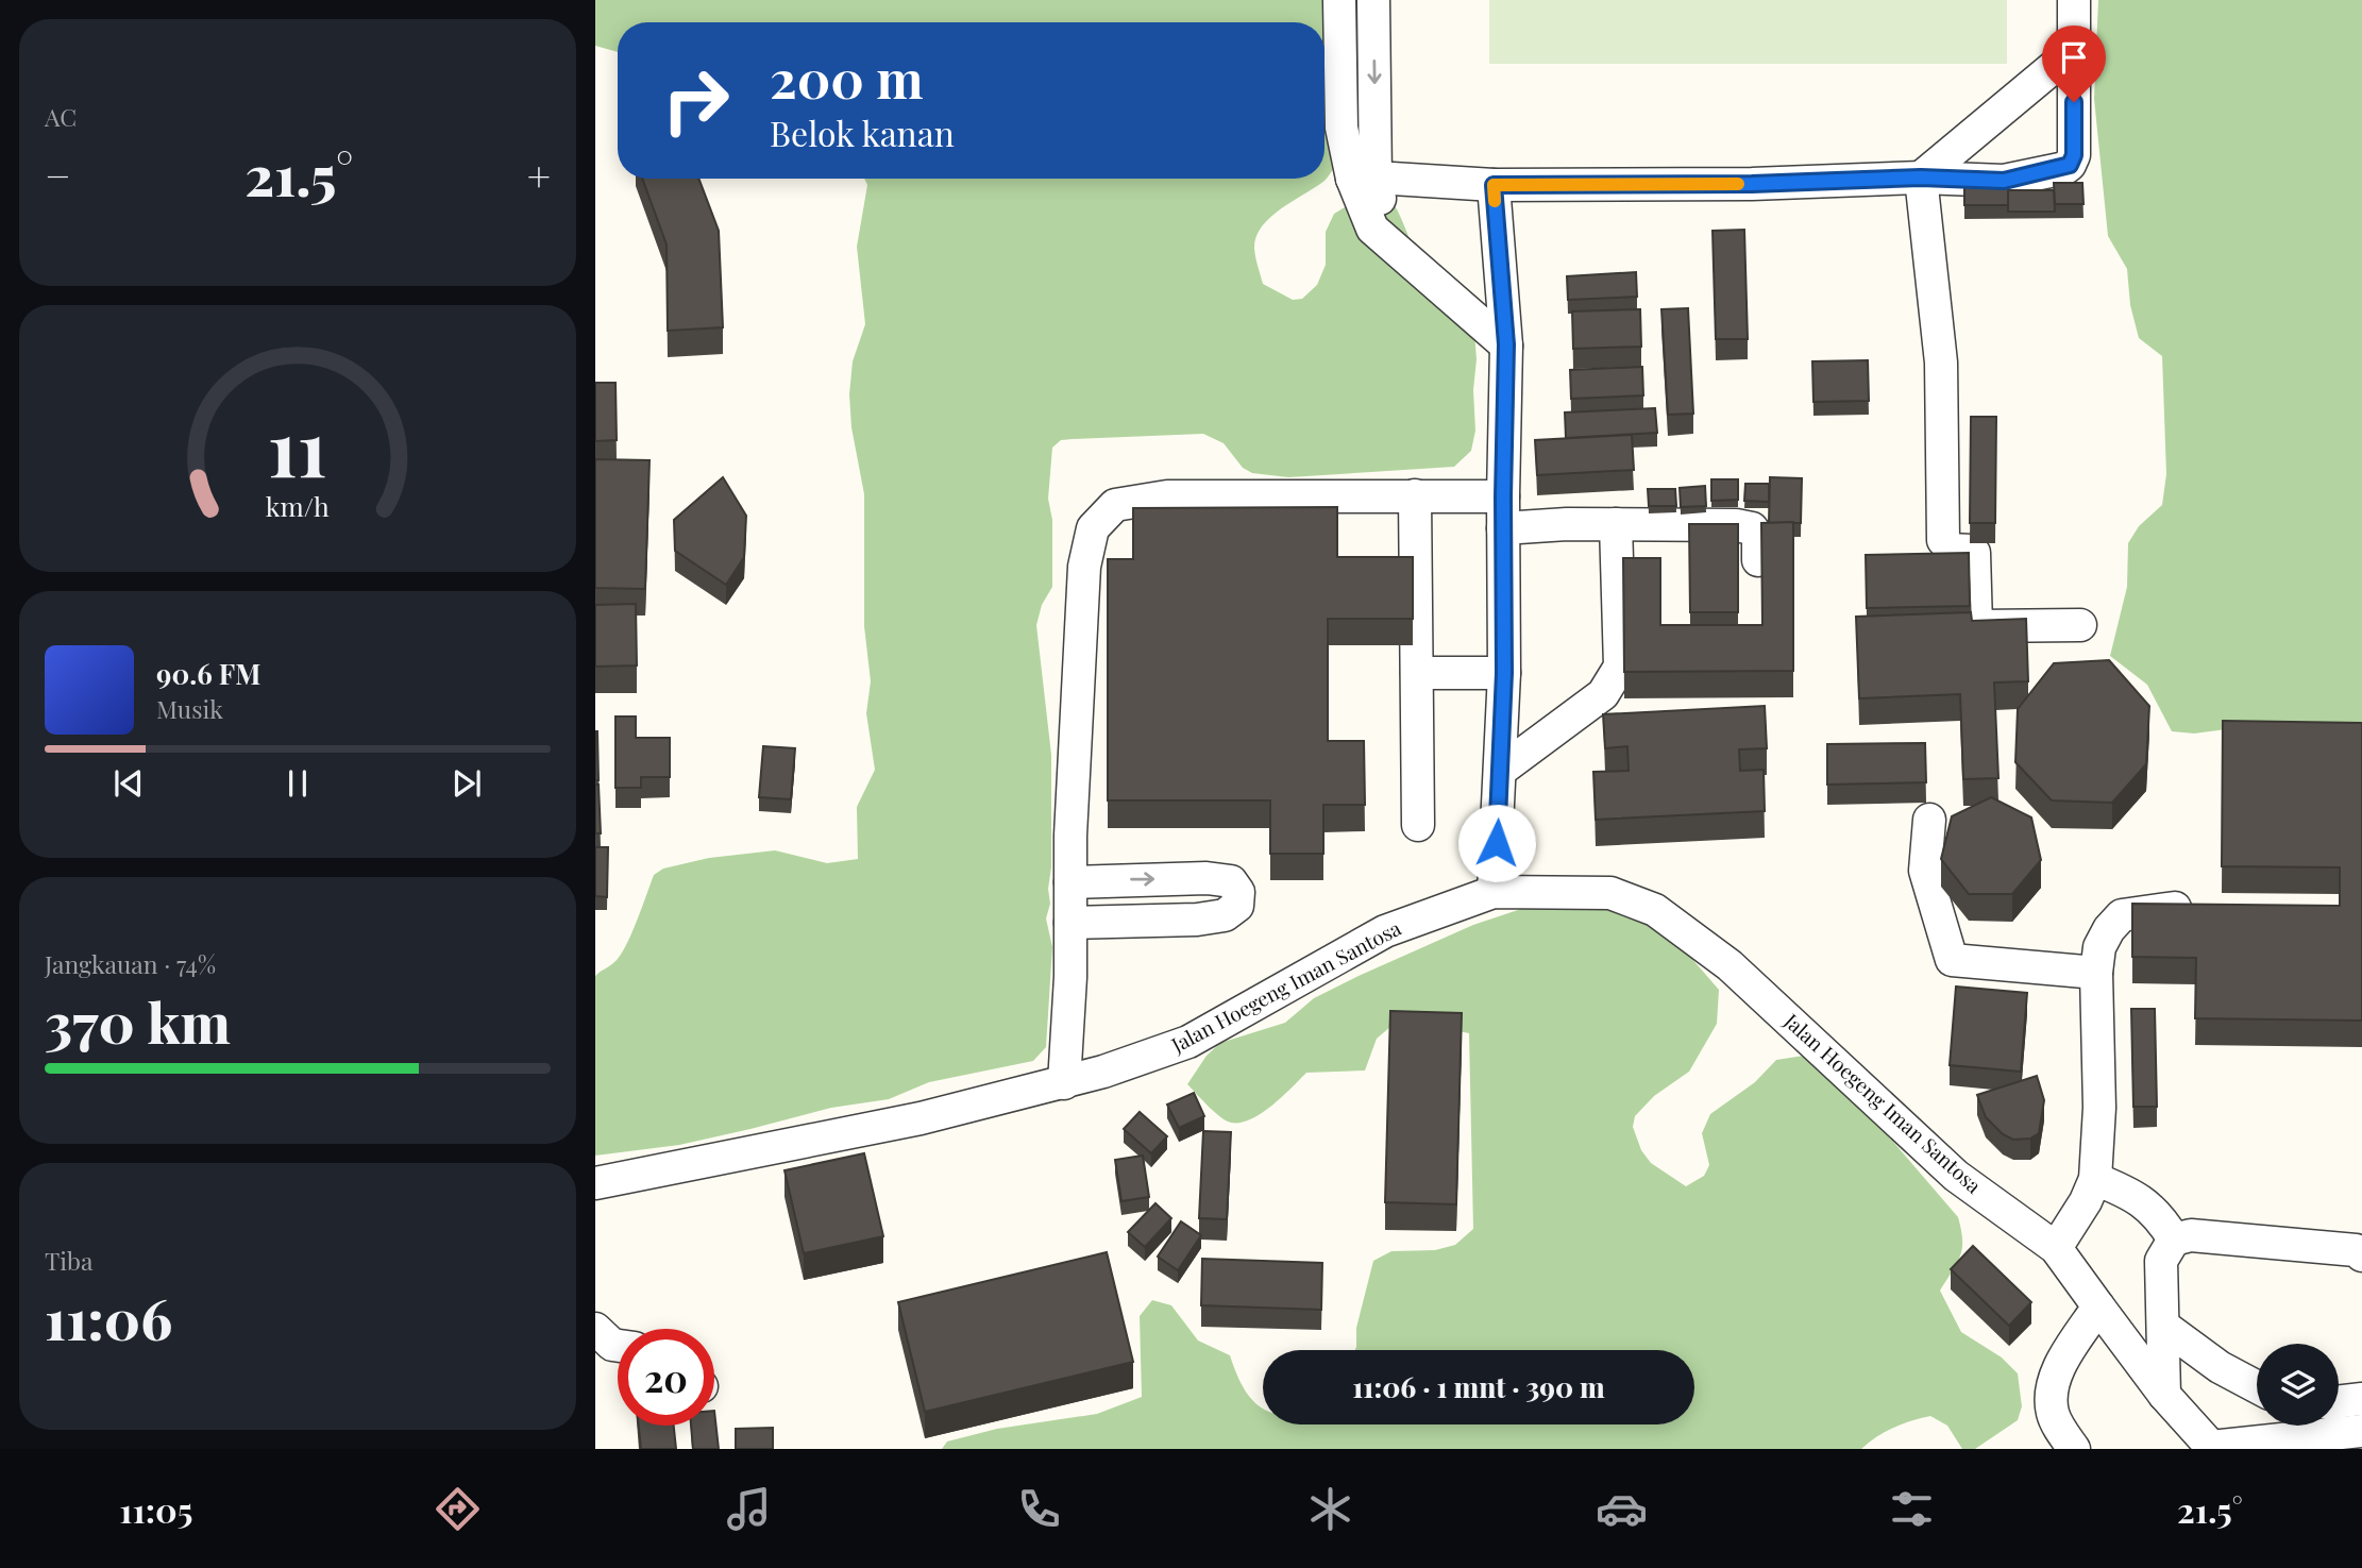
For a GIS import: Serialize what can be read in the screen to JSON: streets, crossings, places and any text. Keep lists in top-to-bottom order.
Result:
{
  "streets": {
    "lane": ["Jalan Hoegeng Iman Santosa"]
  },
  "page": {
    "tile": [
      "AC",
      ["Jangkauan · 74%", "370 km"],
      ["Tiba", "11:06"]
    ],
    "turn": ["200 m", "Belok kanan"],
    "heat": ["−", "21.5°", "+"],
    "song": ["90.6 FM", "Musik"],
    "limit": "20",
    "trip": "11:06 · 1 mnt · 390 m",
    "tabs": ["11:05", "21.5°"],
    "gauge": ["11", "km/h"]
  }
}
